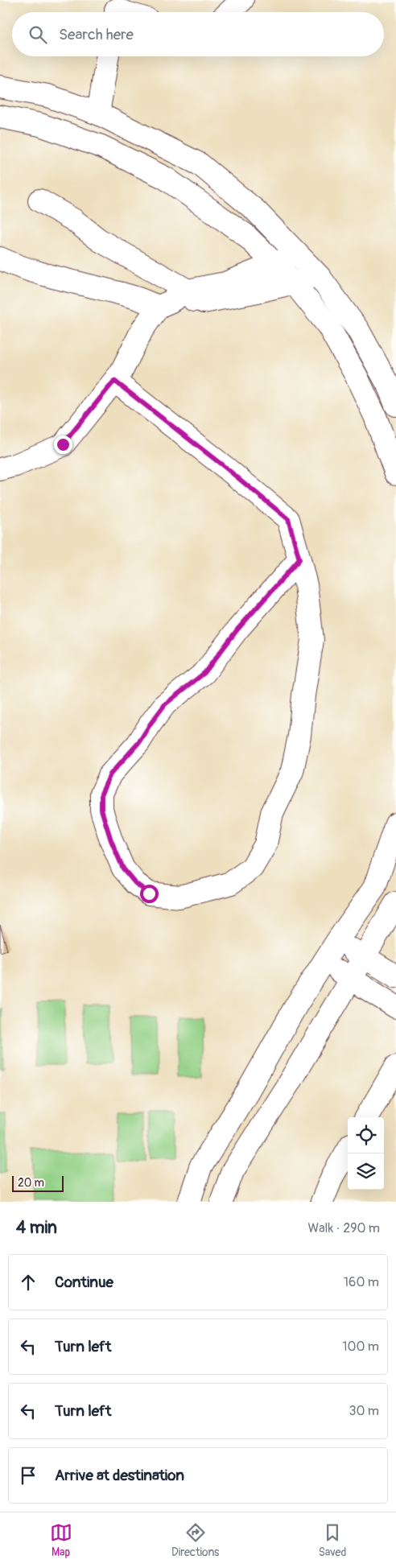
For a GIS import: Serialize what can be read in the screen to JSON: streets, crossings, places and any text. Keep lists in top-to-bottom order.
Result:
{
  "scale_bar": "20 m",
  "page": {
    "search": "Search here",
    "scale": "20 m",
    "heading": ["4 min", "Walk · 290 m"],
    "list": [
      ["Continue", "160 m"],
      ["Turn left", "100 m"],
      ["Turn left", "30 m"],
      "Arrive at destination"
    ],
    "nav": ["Map", "Directions", "Saved"]
  }
}
